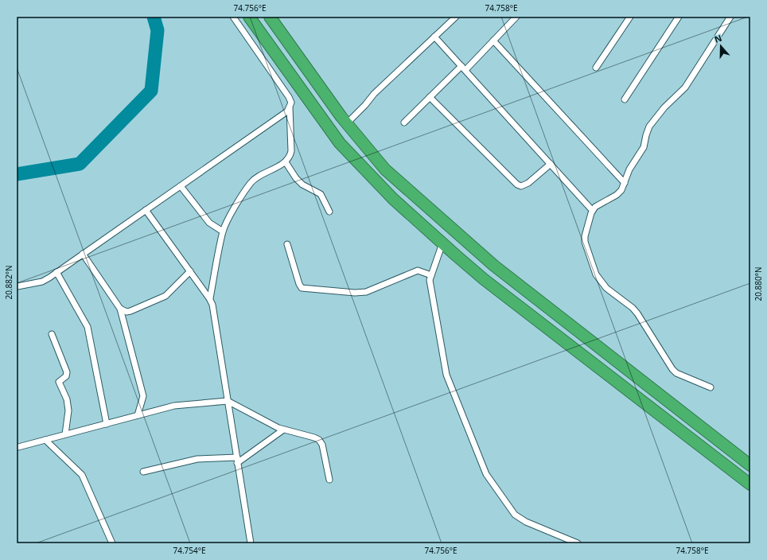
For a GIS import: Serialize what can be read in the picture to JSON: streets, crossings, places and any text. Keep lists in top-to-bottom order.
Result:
{
  "north": "top",
  "coordinates": [
    "74.756°E",
    "74.758°E",
    "20.882°N",
    "20.880°N",
    "74.754°E"
  ]
}
